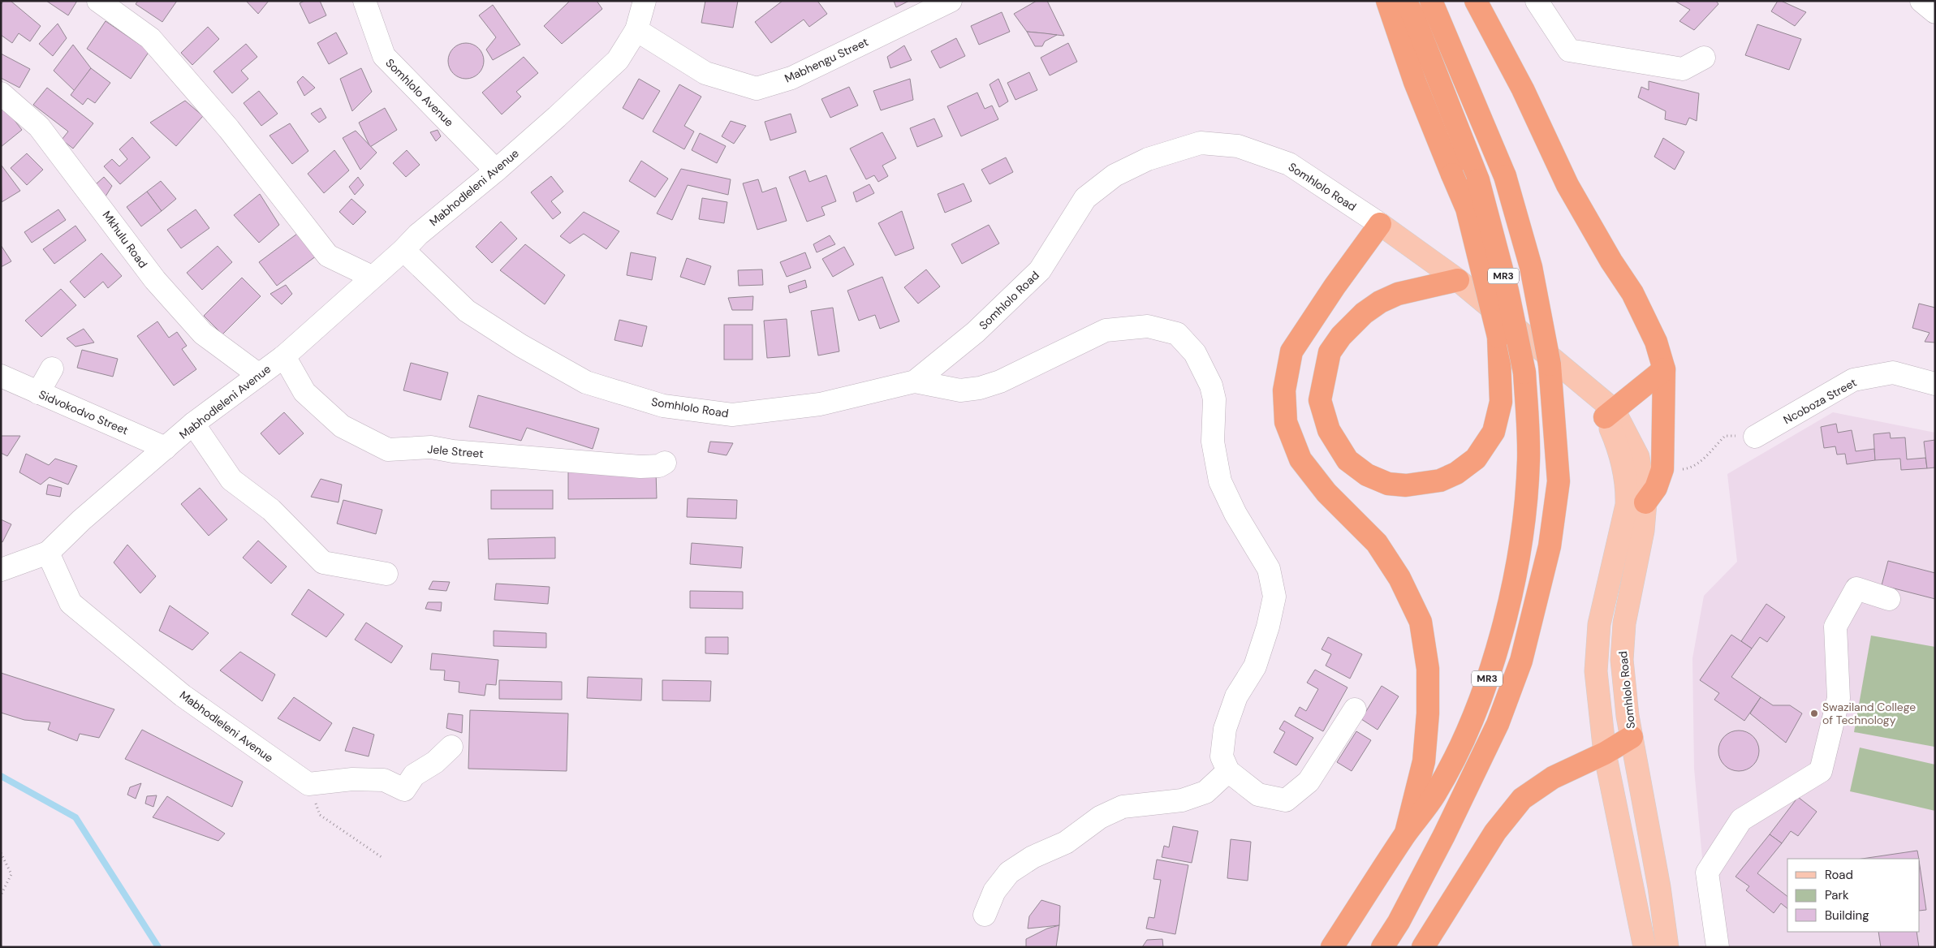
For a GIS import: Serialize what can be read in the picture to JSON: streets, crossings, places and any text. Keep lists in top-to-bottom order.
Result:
{
  "streets": {
    "highway": ["MR3"],
    "main road": ["Somhlolo Road"],
    "street": [
      "Mabhengu Street",
      "Somhlolo Avenue",
      "Mabhodleleni Avenue",
      "Mkhulu Road",
      "Ncoboza Street",
      "Sidvokodvo Street",
      "Jele Street"
    ]
  },
  "crossings": [
    ["Mabhengu Street", "Mabhodleleni Avenue"],
    ["Somhlolo Avenue", "Mabhodleleni Avenue"],
    ["Somhlolo Road", "Mabhodleleni Avenue"],
    ["Mabhodleleni Avenue", "Mkhulu Road"],
    ["Mabhodleleni Avenue", "Sidvokodvo Street"],
    ["Mabhodleleni Avenue", "Jele Street"]
  ],
  "places": ["Swaziland College of Technology"],
  "legend": ["Road", "Park", "Building"]
}
